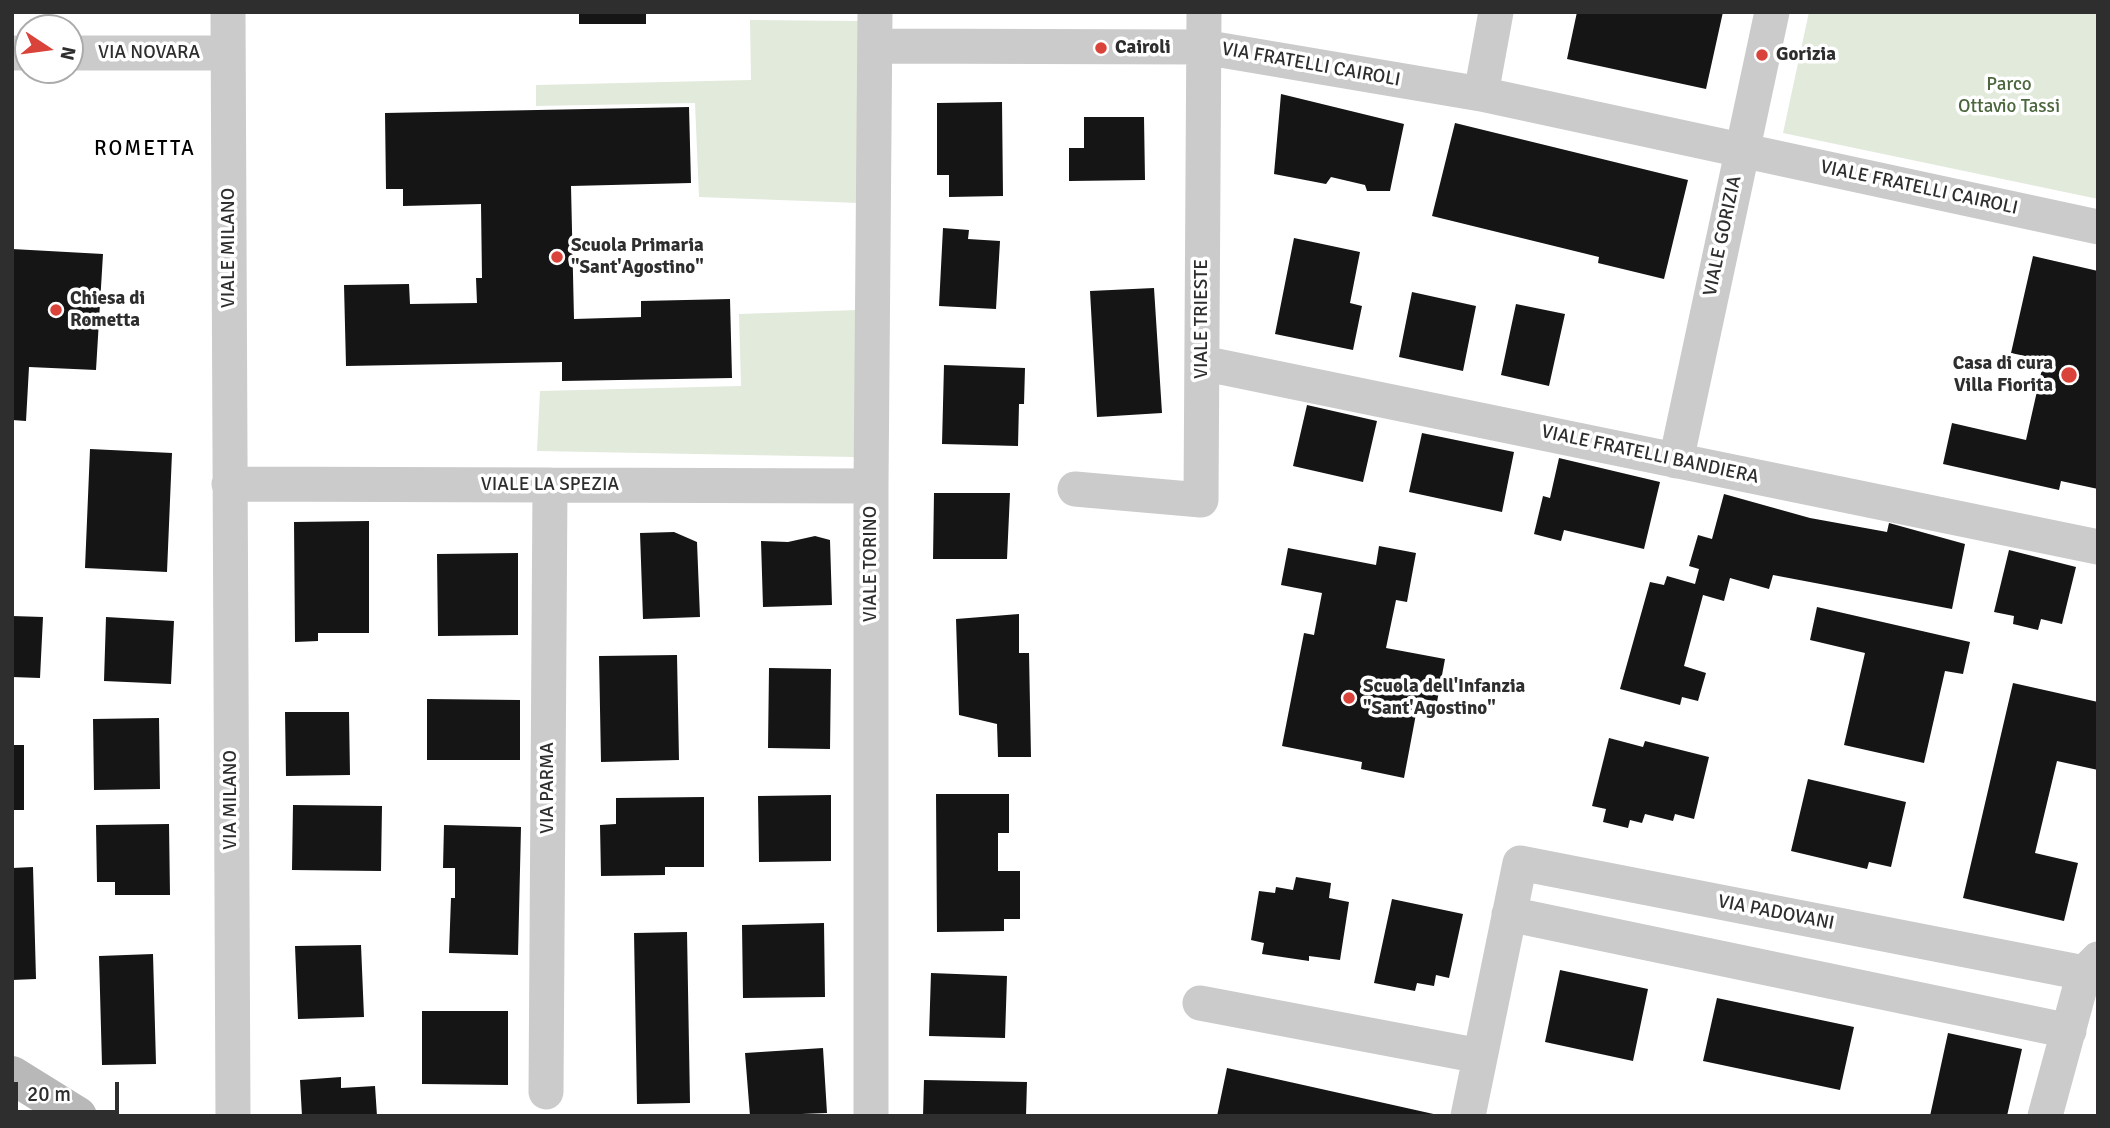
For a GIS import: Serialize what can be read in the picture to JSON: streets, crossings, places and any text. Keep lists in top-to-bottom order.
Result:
{
  "streets": {
    "street": [
      "VIA NOVARA",
      "VIA FRATELLI CAIROLI",
      "VIALE FRATELLI CAIROLI",
      "VIALE GORIZIA",
      "VIALE MILANO",
      "VIALE TRIESTE",
      "VIALE FRATELLI BANDIERA",
      "VIALE LA SPEZIA",
      "VIALE TORINO",
      "VIA PARMA",
      "VIA MILANO",
      "VIA PADOVANI"
    ]
  },
  "crossings": [
    ["VIA NOVARA", "VIALE MILANO"],
    ["VIA FRATELLI CAIROLI", "VIALE FRATELLI CAIROLI"],
    ["VIA FRATELLI CAIROLI", "VIALE GORIZIA"],
    ["VIA FRATELLI CAIROLI", "VIALE TRIESTE"],
    ["VIA FRATELLI CAIROLI", "VIALE TORINO"],
    ["VIALE FRATELLI CAIROLI", "VIALE GORIZIA"],
    ["VIALE GORIZIA", "VIALE FRATELLI BANDIERA"],
    ["VIALE MILANO", "VIALE LA SPEZIA"],
    ["VIALE MILANO", "VIA MILANO"],
    ["VIALE TRIESTE", "VIALE FRATELLI BANDIERA"],
    ["VIALE LA SPEZIA", "VIALE TORINO"],
    ["VIALE LA SPEZIA", "VIA PARMA"],
    ["VIALE LA SPEZIA", "VIA MILANO"]
  ],
  "districts": ["ROMETTA"],
  "parks": ["Parco Ottavio Tassi"],
  "places": [
    "Cairoli",
    "Gorizia",
    "Scuola Primaria \"Sant'Agostino\"",
    "Chiesa di Rometta",
    "Casa di cura Villa Fiorita",
    "Scuola dell'Infanzia \"Sant'Agostino\""
  ],
  "scale_bar": "20 m",
  "north": "right"
}
